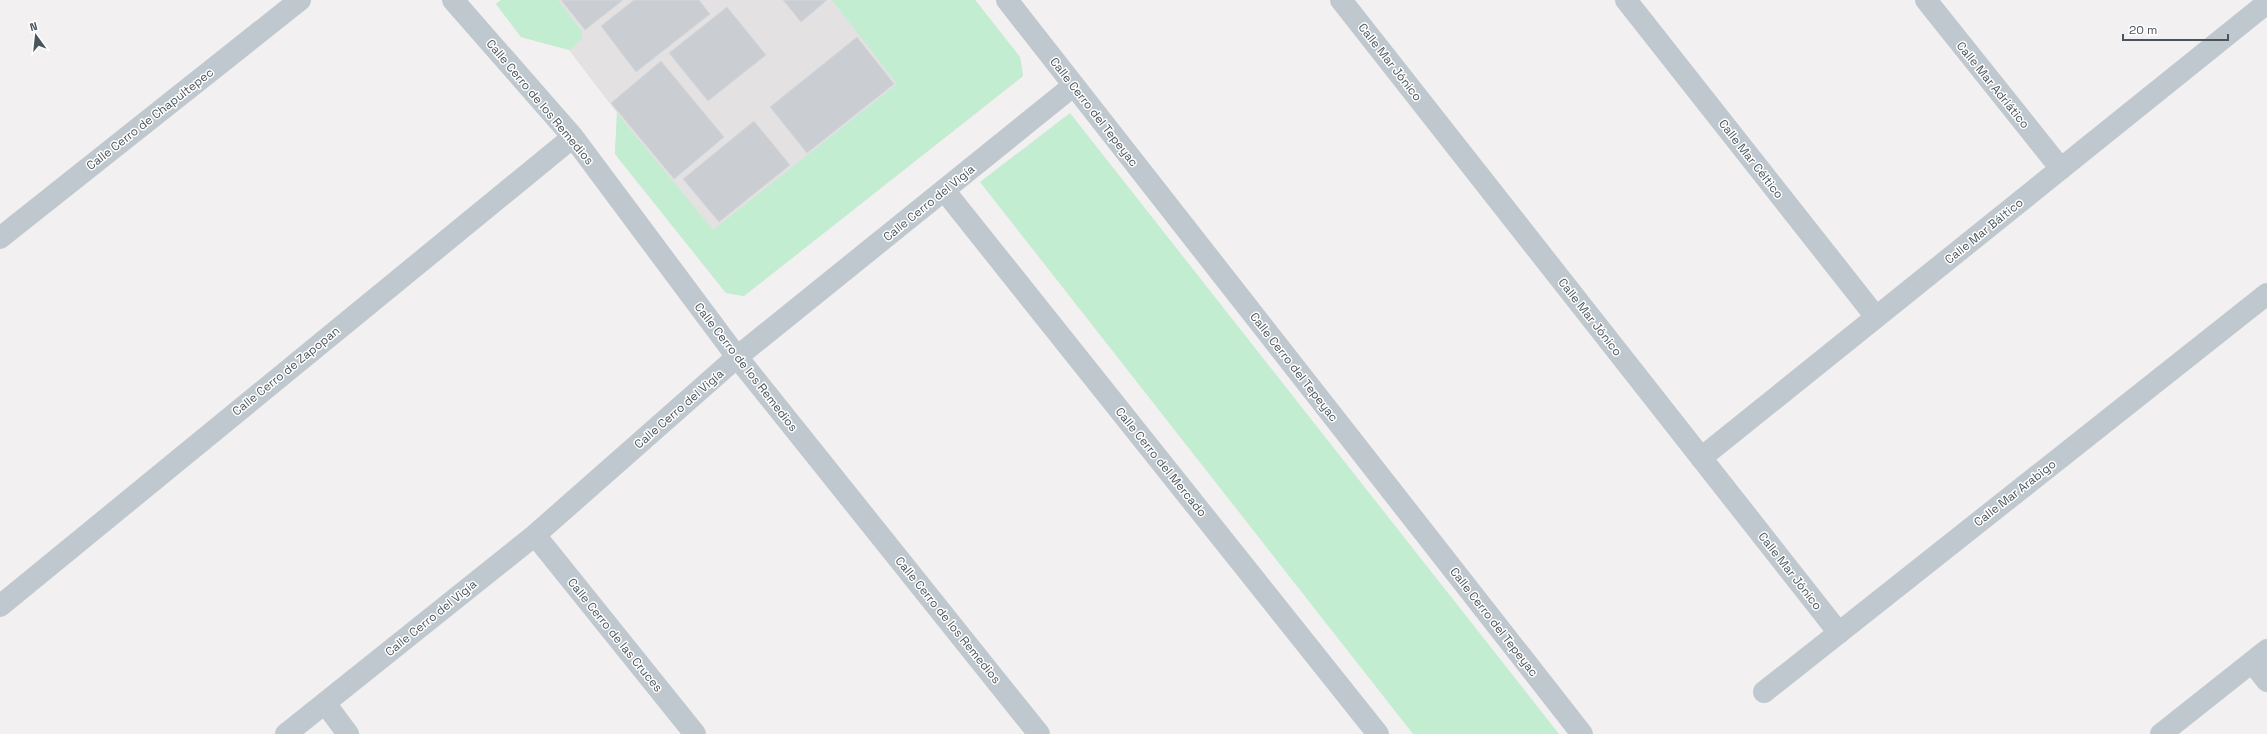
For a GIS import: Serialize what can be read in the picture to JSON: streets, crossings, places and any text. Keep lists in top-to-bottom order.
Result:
{
  "streets": {
    "street": [
      "Calle Mar Jónico",
      "Calle Mar Adriático",
      "Calle Cerro de los Remedios",
      "Calle Cerro del Tepeyac",
      "Calle Cerro de Chapultepec",
      "Calle Mar Céltico",
      "Calle Cerro del Vigía",
      "Calle Mar Báltico",
      "Calle Cerro de Zapopan",
      "Calle Cerro del Mercado",
      "Calle Mar Arabigo",
      "Calle Cerro de las Cruces"
    ]
  },
  "crossings": [
    ["Calle Mar Jónico", "Calle Mar Báltico"],
    ["Calle Mar Jónico", "Calle Mar Arabigo"],
    ["Calle Mar Adriático", "Calle Mar Báltico"],
    ["Calle Cerro de los Remedios", "Calle Cerro del Vigía"],
    ["Calle Cerro de los Remedios", "Calle Cerro de Zapopan"],
    ["Calle Cerro del Tepeyac", "Calle Cerro del Vigía"],
    ["Calle Mar Céltico", "Calle Mar Báltico"],
    ["Calle Cerro del Vigía", "Calle Cerro del Mercado"],
    ["Calle Cerro del Vigía", "Calle Cerro de las Cruces"]
  ],
  "scale_bar": "20 m",
  "north": "top"
}
